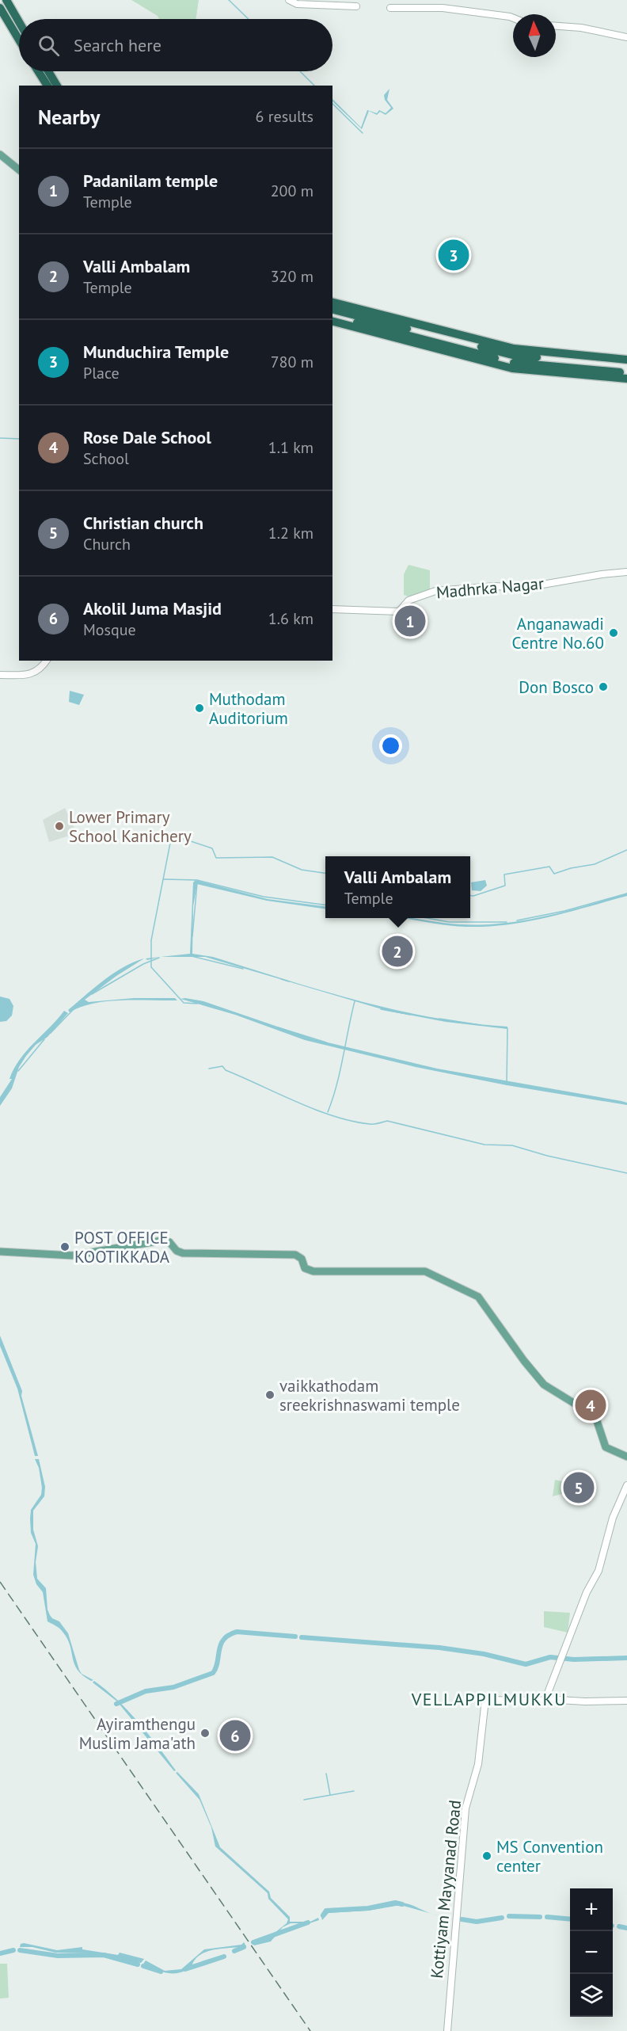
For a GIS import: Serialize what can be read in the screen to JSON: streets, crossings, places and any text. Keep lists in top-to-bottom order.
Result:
{
  "streets": {
    "street": ["Madhrka Nagar", "Kottiyam Mayyanad Road"]
  },
  "districts": ["VELLAPPILMUKKU"],
  "places": [
    "Anganawadi Centre No.60",
    "Don Bosco",
    "Muthodam Auditorium",
    "Lower Primary School Kanichery",
    "POST OFFICE KOOTIKKADA",
    "vaikkathodam sreekrishnaswami temple",
    "Ayiramthengu Muslim Jama'ath",
    "MS Convention center"
  ],
  "north": "top",
  "page": {
    "search": "Search here",
    "heading": ["Nearby", "6 results"],
    "list": [
      {
        "mark": "1",
        "name": "Padanilam temple",
        "note": "Temple",
        "value": "200 m"
      },
      {
        "mark": "2",
        "name": "Valli Ambalam",
        "note": "Temple",
        "value": "320 m"
      },
      {
        "mark": "3",
        "name": "Munduchira Temple",
        "note": "Place",
        "value": "780 m"
      },
      {
        "mark": "4",
        "name": "Rose Dale School",
        "note": "School",
        "value": "1.1 km"
      },
      {
        "mark": "5",
        "name": "Christian church",
        "note": "Church",
        "value": "1.2 km"
      },
      {
        "mark": "6",
        "name": "Akolil Juma Masjid",
        "note": "Mosque",
        "value": "1.6 km"
      }
    ],
    "pins": [
      "3",
      "1",
      "2",
      "4",
      "5",
      "6"
    ],
    "popup": ["Valli Ambalam", "Temple"],
    "map_buttons": ["+", "−"]
  }
}
